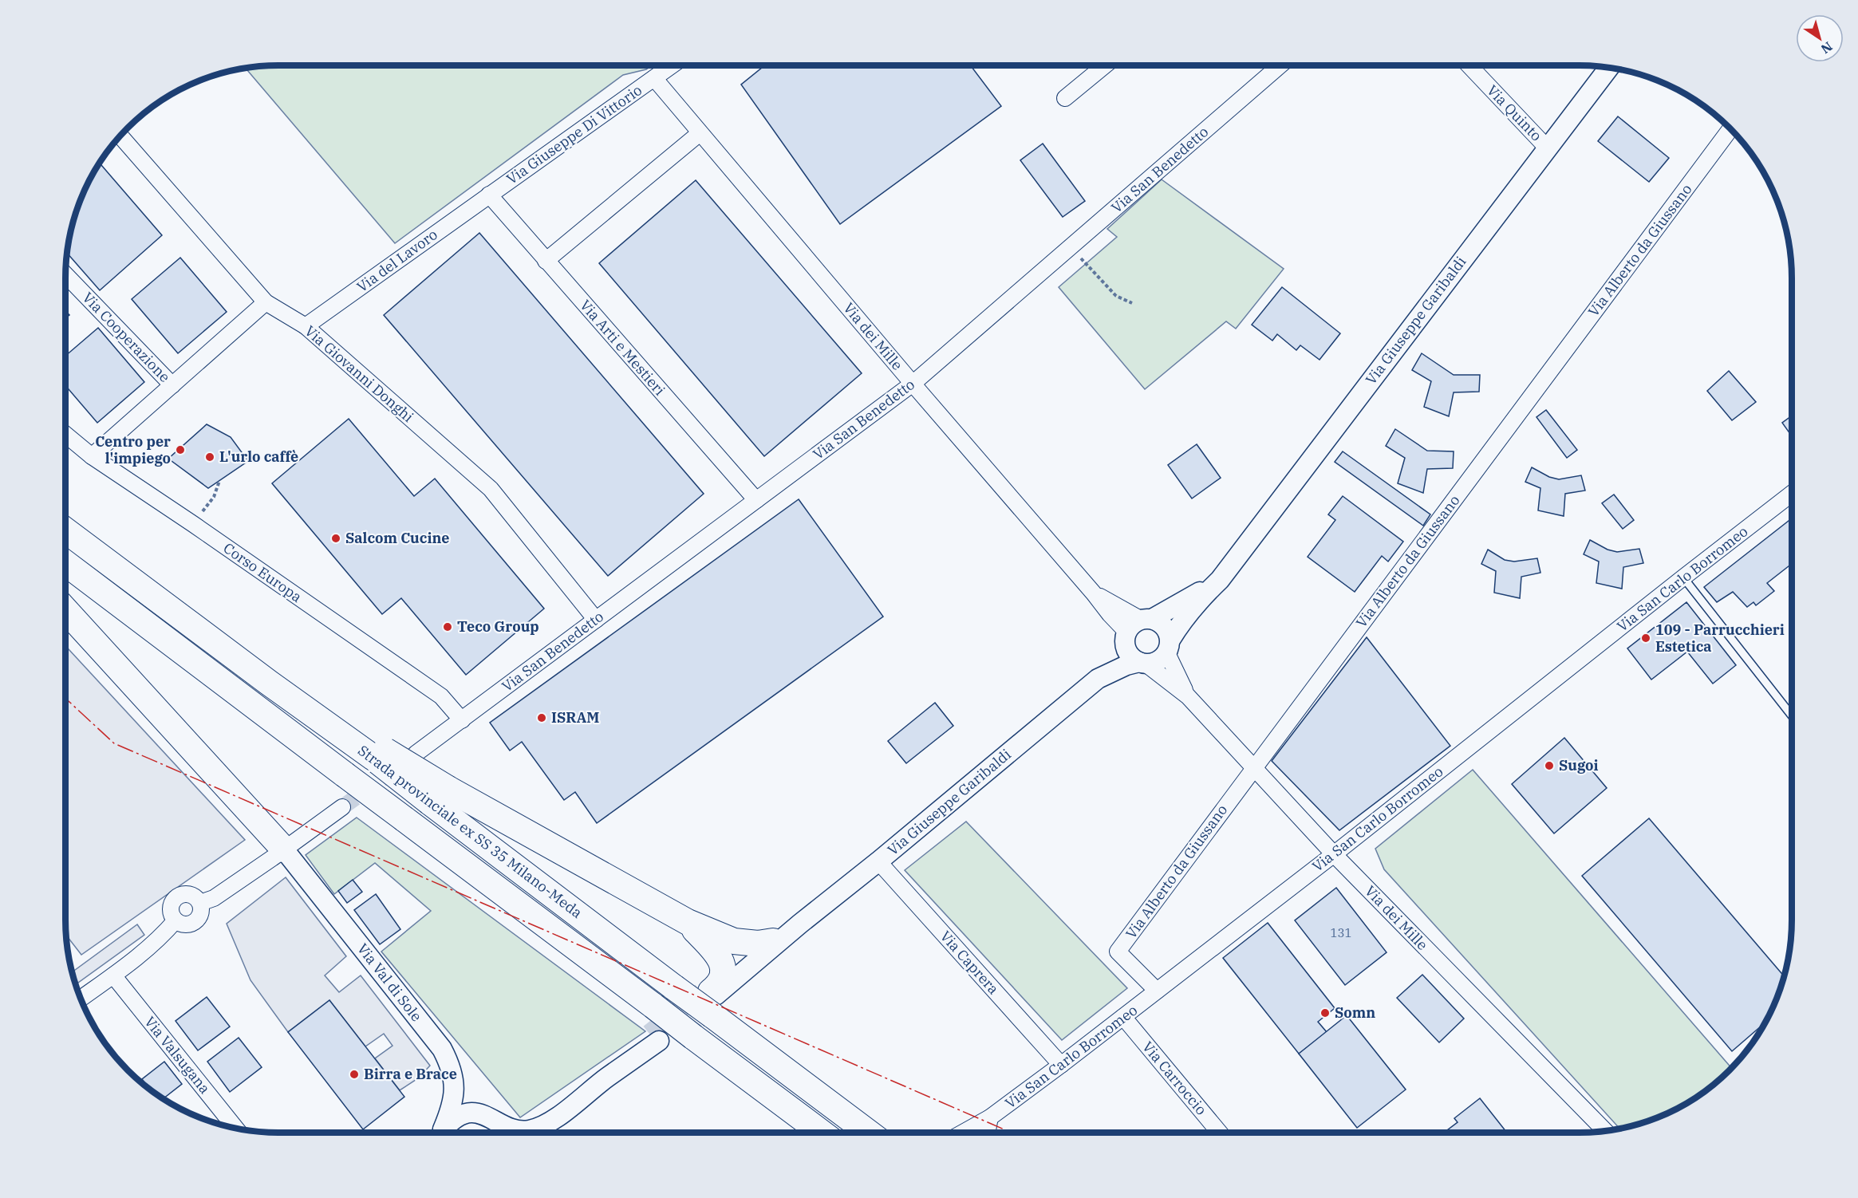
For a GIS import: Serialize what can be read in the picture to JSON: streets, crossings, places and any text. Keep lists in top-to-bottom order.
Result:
{
  "streets": {
    "highway": ["Strada provinciale ex SS 35 Milano-Meda"],
    "street": [
      "Via Quinto",
      "Via Giuseppe Di Vittorio",
      "Via San Benedetto",
      "Via Alberto da Giussano",
      "Via del Lavoro",
      "Via Giuseppe Garibaldi",
      "Via dei Mille",
      "Via Cooperazione",
      "Via Arti e Mestieri",
      "Via Giovanni Donghi",
      "Corso Europa",
      "Via San Carlo Borromeo",
      "Via Caprera",
      "Via Val di Sole",
      "Via Valsugana",
      "Via Carroccio"
    ]
  },
  "crossings": [
    ["Via Quinto", "Via Giuseppe Garibaldi"],
    ["Via Giuseppe Di Vittorio", "Via del Lavoro"],
    ["Via Giuseppe Di Vittorio", "Via dei Mille"],
    ["Via Giuseppe Di Vittorio", "Via Arti e Mestieri"],
    ["Via San Benedetto", "Via dei Mille"],
    ["Via San Benedetto", "Via Arti e Mestieri"],
    ["Via San Benedetto", "Via Giovanni Donghi"],
    ["Via San Benedetto", "Corso Europa"],
    ["Via Alberto da Giussano", "Via dei Mille"],
    ["Via Alberto da Giussano", "Via San Carlo Borromeo"],
    ["Via del Lavoro", "Via Arti e Mestieri"],
    ["Via del Lavoro", "Via Giovanni Donghi"],
    ["Via Giuseppe Garibaldi", "Via dei Mille"],
    ["Via Giuseppe Garibaldi", "Strada provinciale ex SS 35 Milano-Meda"],
    ["Via Giuseppe Garibaldi", "Via Caprera"],
    ["Via dei Mille", "Via San Carlo Borromeo"],
    ["Via Cooperazione", "Via Giovanni Donghi"],
    ["Via Cooperazione", "Corso Europa"],
    ["Via San Carlo Borromeo", "Via Caprera"],
    ["Via San Carlo Borromeo", "Via Carroccio"]
  ],
  "places": [
    "Centro per l'impiego",
    "L'urlo caffè",
    "Salcom Cucine",
    "Teco Group",
    "109 - Parrucchieri Estetica",
    "ISRAM",
    "Sugoi",
    "Somn",
    "Birra e Brace"
  ],
  "house_numbers": ["131"],
  "north": "bottom right"
}
